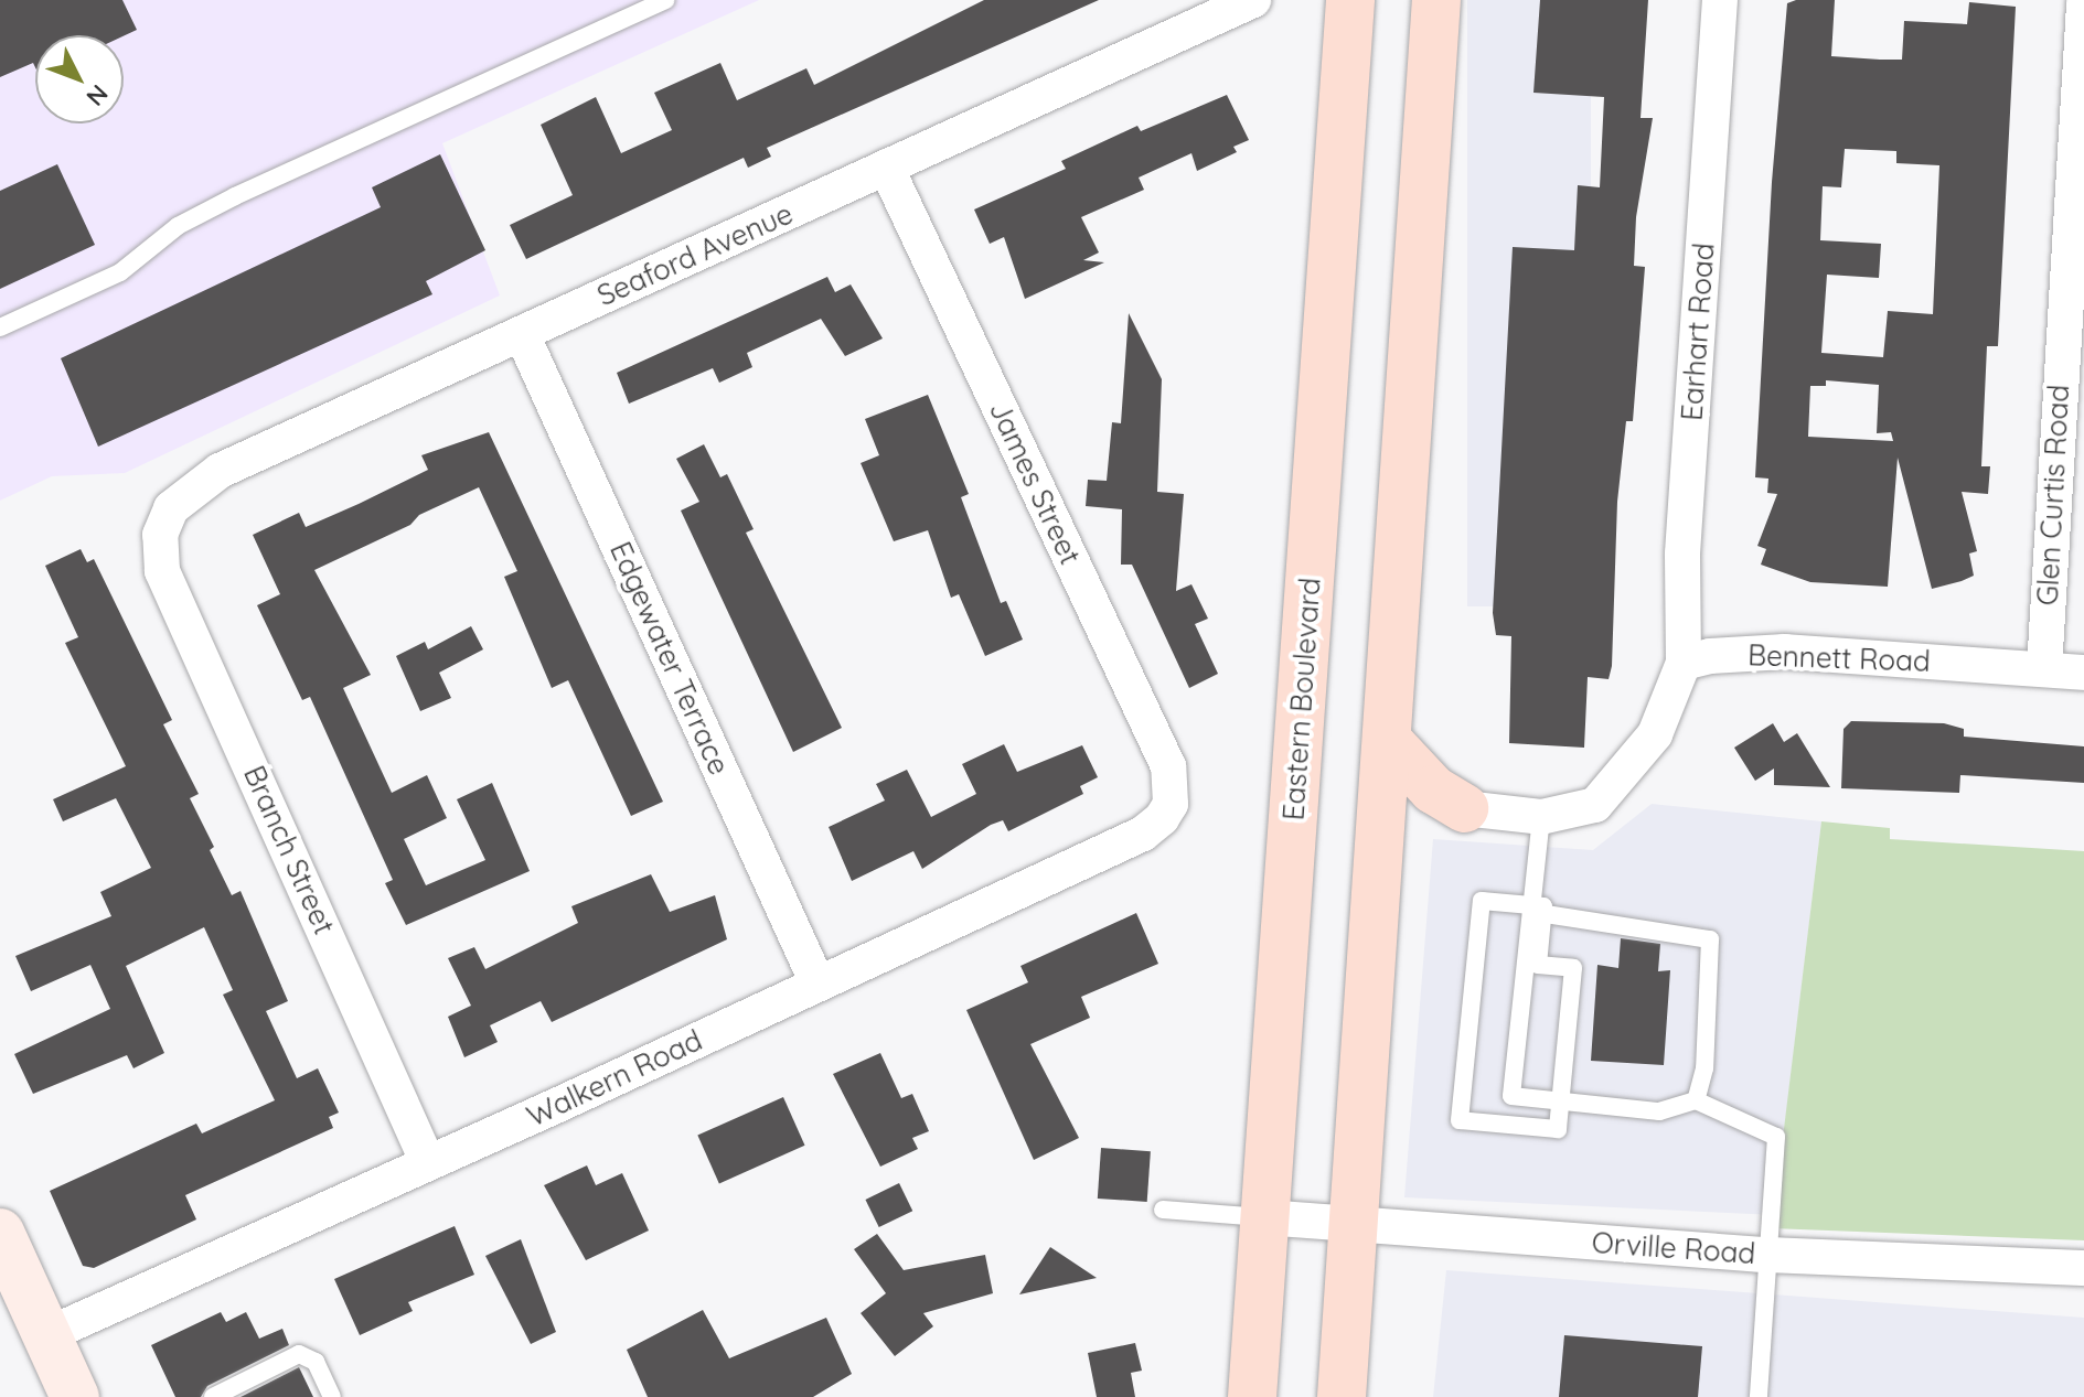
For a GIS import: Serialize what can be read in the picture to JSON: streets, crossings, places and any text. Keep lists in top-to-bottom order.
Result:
{
  "streets": {
    "main road": ["Eastern Boulevard"],
    "street": [
      "Seaford Avenue",
      "Earhart Road",
      "James Street",
      "Glen Curtis Road",
      "Edgewater Terrace",
      "Bennett Road",
      "Branch Street",
      "Walkern Road",
      "Orville Road"
    ]
  },
  "crossings": [
    ["Seaford Avenue", "James Street"],
    ["Seaford Avenue", "Edgewater Terrace"],
    ["Seaford Avenue", "Branch Street"],
    ["Earhart Road", "Bennett Road"],
    ["James Street", "Walkern Road"],
    ["Glen Curtis Road", "Bennett Road"],
    ["Edgewater Terrace", "Walkern Road"],
    ["Eastern Boulevard", "Orville Road"],
    ["Branch Street", "Walkern Road"]
  ],
  "north": "bottom right"
}
